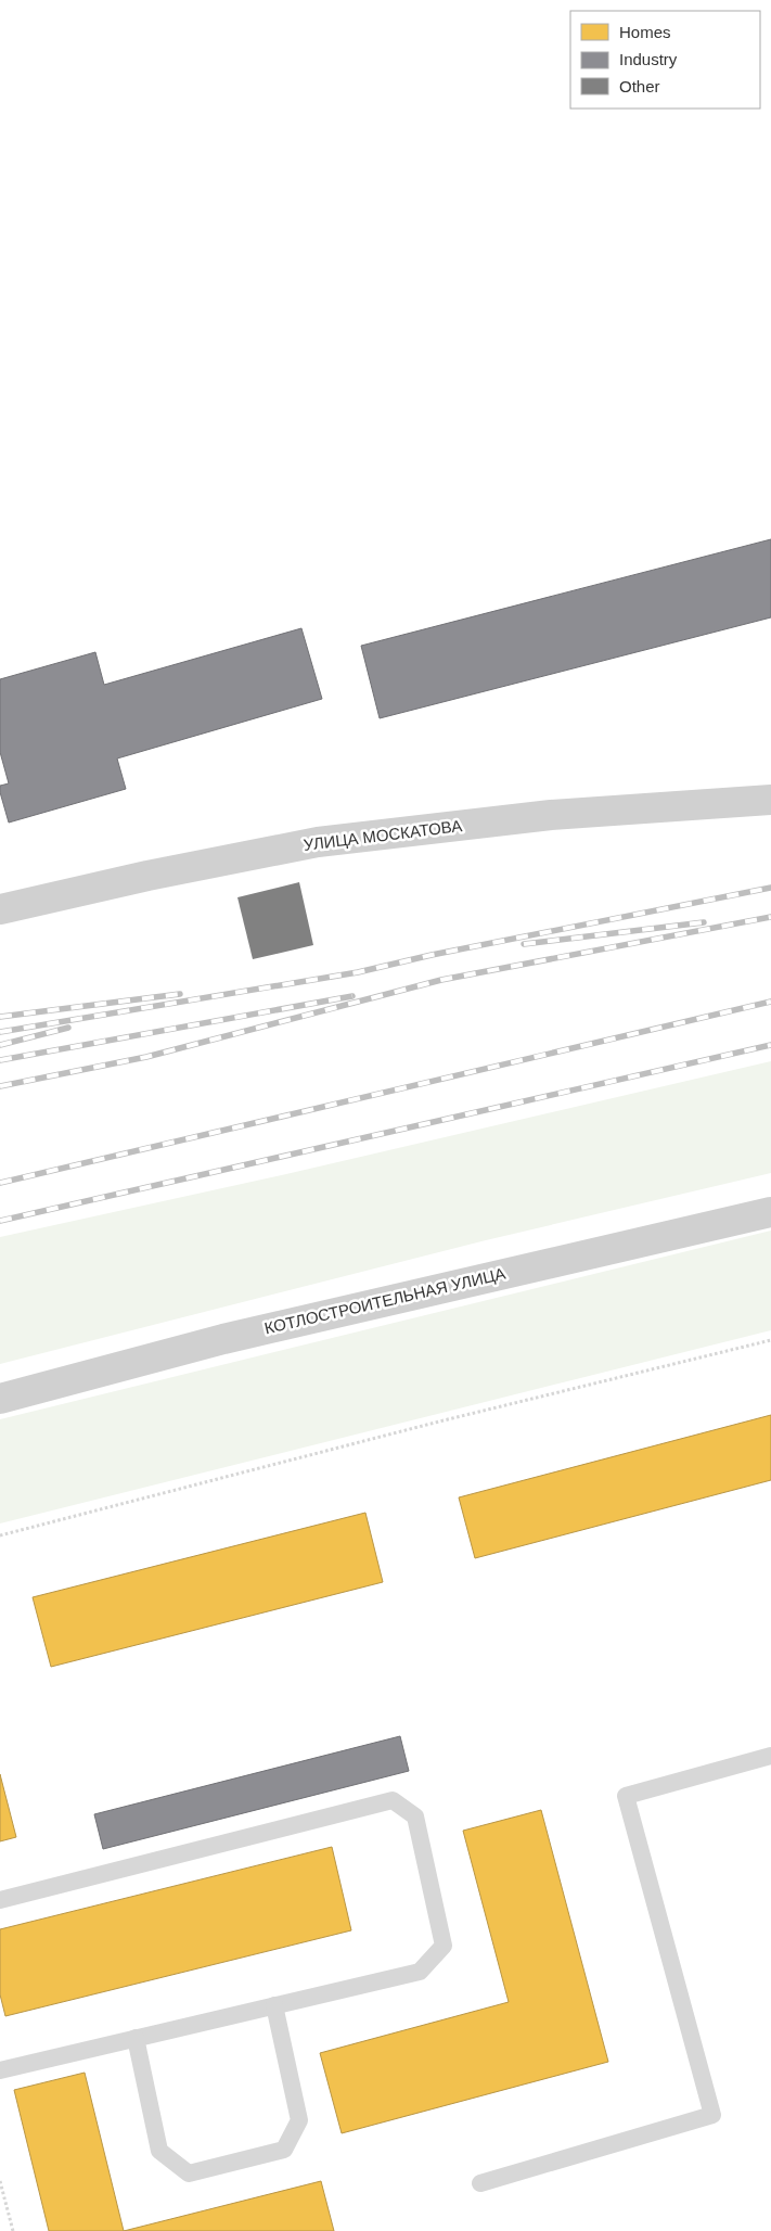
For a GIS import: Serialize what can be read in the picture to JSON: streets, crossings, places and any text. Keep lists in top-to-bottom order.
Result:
{
  "streets": {
    "main road": ["УЛИЦА МОСКАТОВА", "КОТЛОСТРОИТЕЛЬНАЯ УЛИЦА"]
  },
  "legend": ["Homes", "Industry", "Other"]
}
